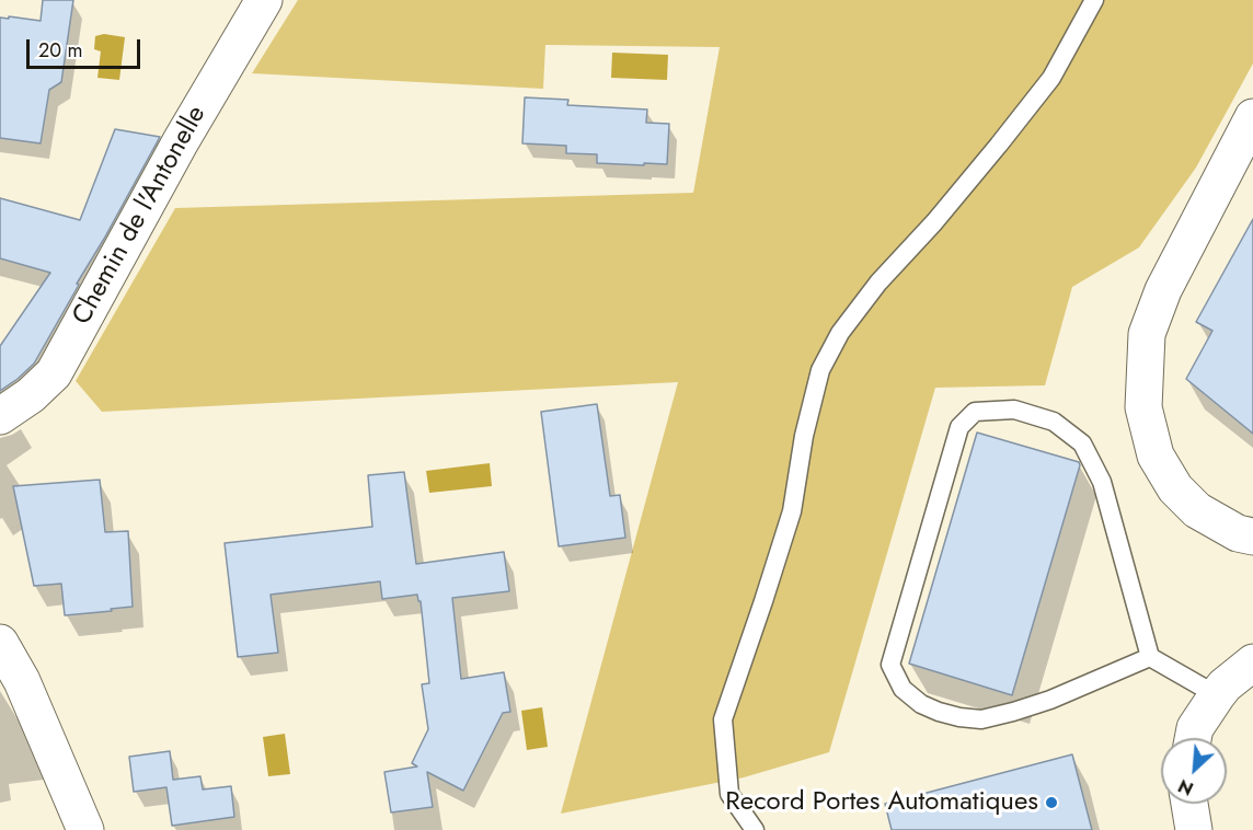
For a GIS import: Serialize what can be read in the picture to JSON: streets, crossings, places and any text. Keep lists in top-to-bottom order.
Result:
{
  "streets": {
    "street": ["Chemin de l'Antonelle"]
  },
  "places": ["Record Portes Automatiques"],
  "scale_bar": "20 m",
  "north": "bottom left"
}
